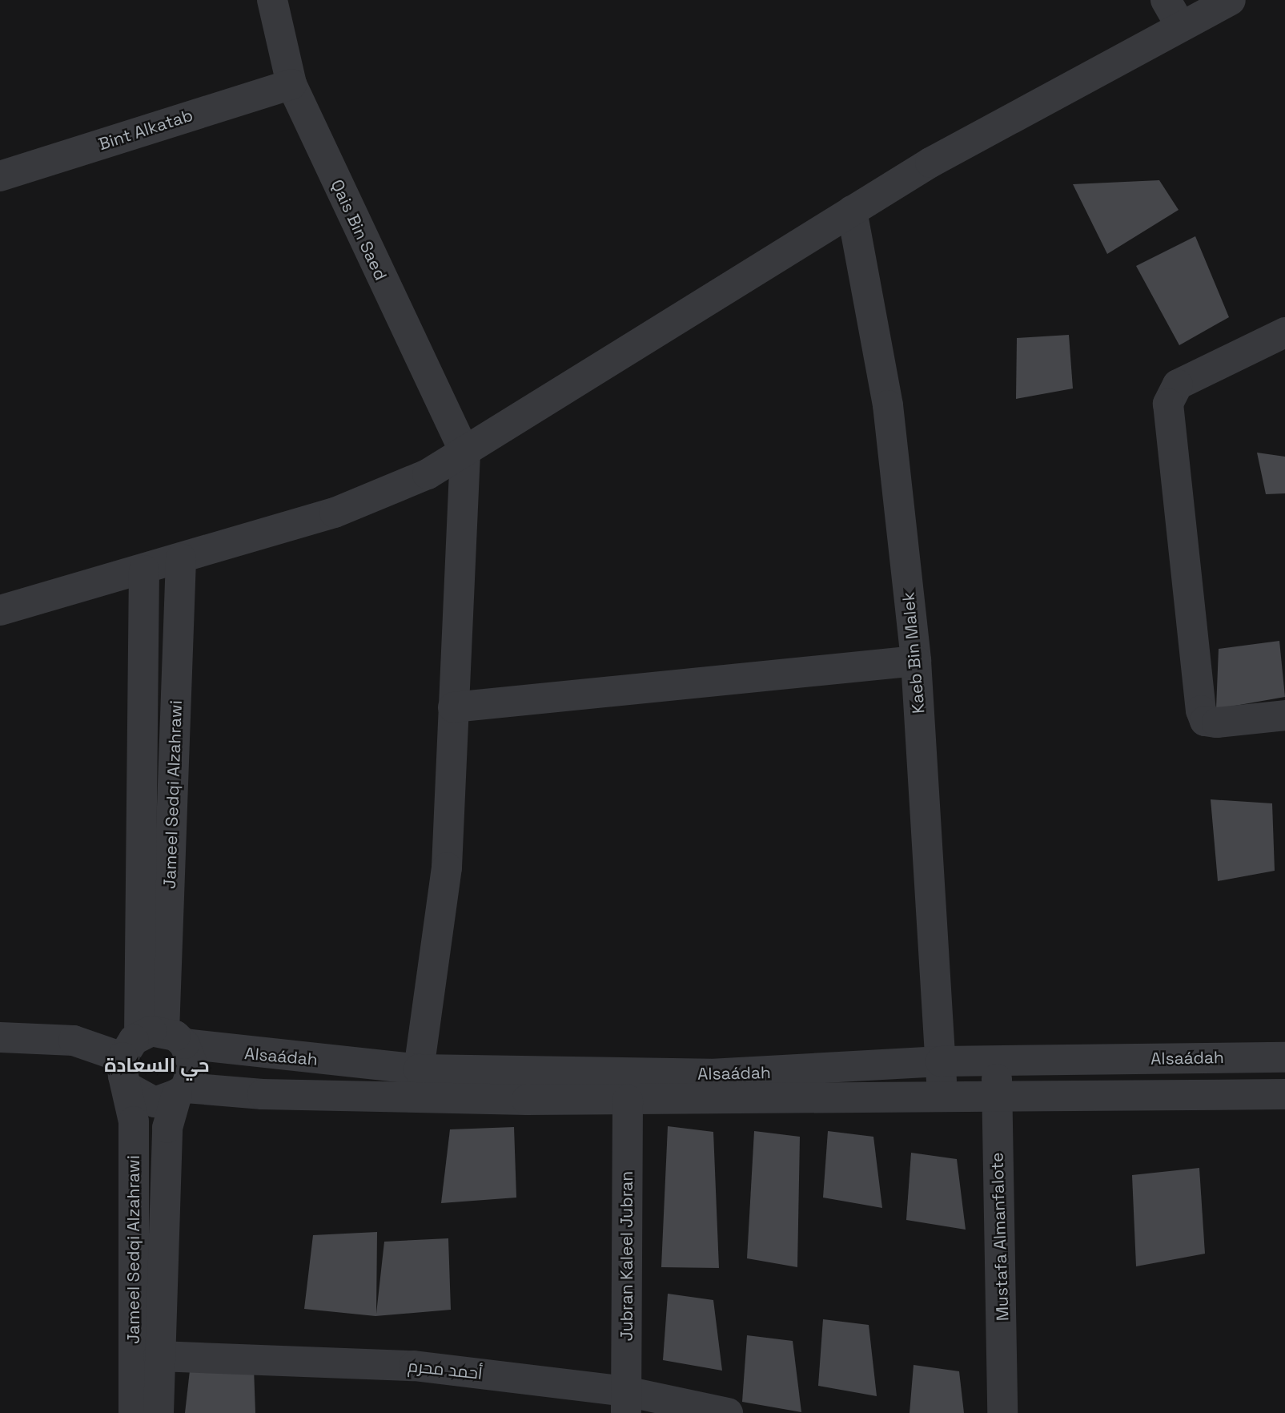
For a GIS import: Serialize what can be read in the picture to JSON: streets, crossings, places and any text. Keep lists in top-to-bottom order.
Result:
{
  "streets": {
    "street": [
      "Bint Alkatab",
      "Qais Bin Saed",
      "Kaeb Bin Malek",
      "Jameel Sedqi Alzahrawi",
      "Alsaádah",
      "Mustafa Almanfalote",
      "Jubran Kaleel Jubran",
      "أحمد محرم"
    ]
  },
  "crossings": [
    ["Bint Alkatab", "Qais Bin Saed"],
    ["Kaeb Bin Malek", "Alsaádah"],
    ["Jameel Sedqi Alzahrawi", "Alsaádah"],
    ["Jameel Sedqi Alzahrawi", "أحمد محرم"],
    ["Alsaádah", "Mustafa Almanfalote"],
    ["Alsaádah", "Jubran Kaleel Jubran"],
    ["Jubran Kaleel Jubran", "أحمد محرم"]
  ],
  "districts": ["حي السعادة"]
}
